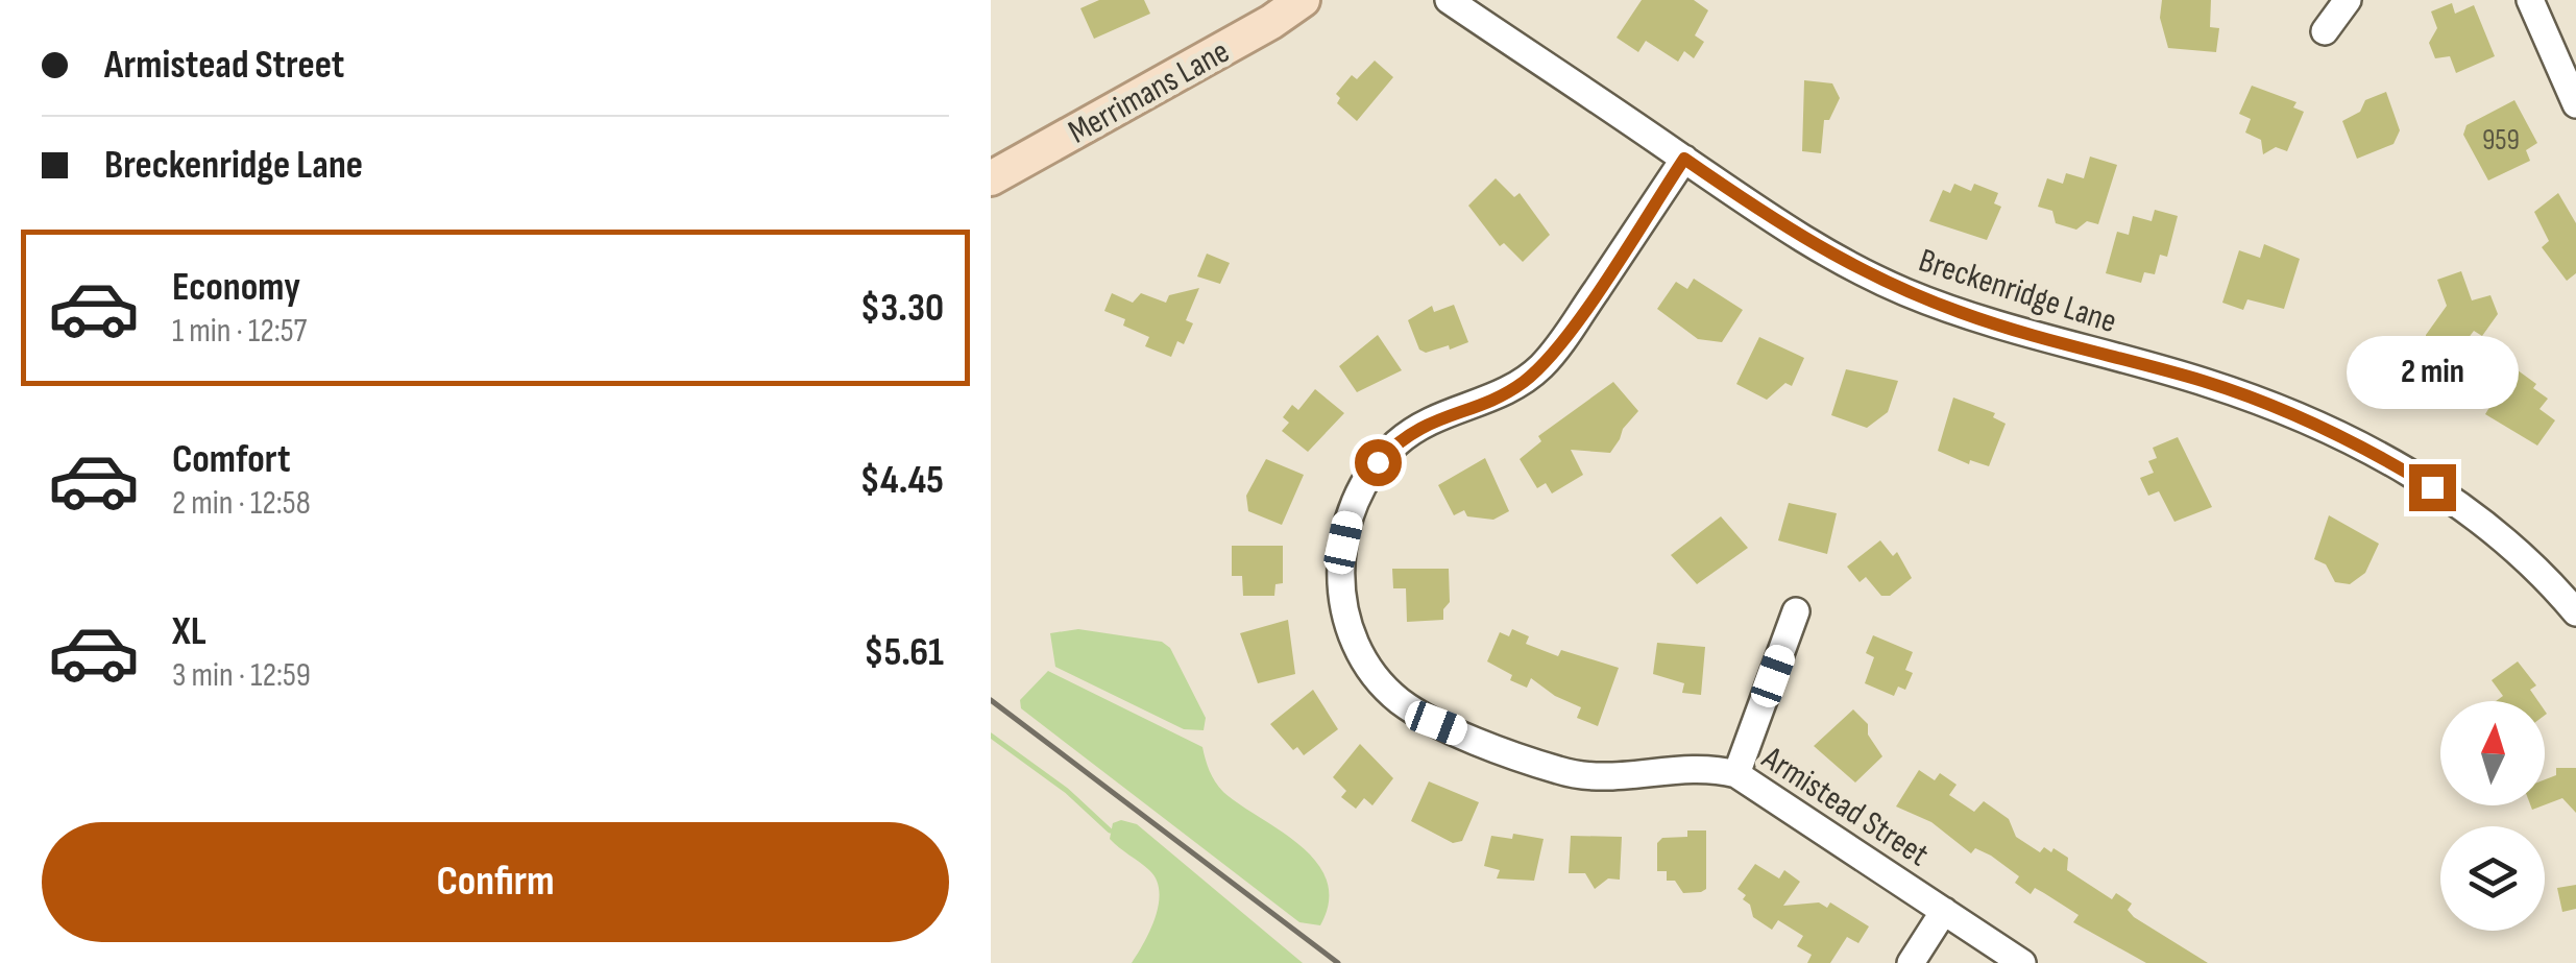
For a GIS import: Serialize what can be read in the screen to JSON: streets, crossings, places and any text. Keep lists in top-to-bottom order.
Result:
{
  "streets": {
    "main road": ["Merrimans Lane"],
    "street": ["Breckenridge Lane", "Armistead Street"]
  },
  "crossings": [
    ["Breckenridge Lane", "Armistead Street"]
  ],
  "house_numbers": ["959"],
  "north": "top",
  "page": {
    "banner": ["Armistead Street", "Breckenridge Lane"],
    "list": [
      {
        "name": "Economy",
        "note": "1 min · 12:57",
        "value": "$3.30"
      },
      {
        "name": "Comfort",
        "note": "2 min · 12:58",
        "value": "$4.45"
      },
      {
        "name": "XL",
        "note": "3 min · 12:59",
        "value": "$5.61"
      }
    ],
    "bubble": "2 min",
    "buttons": "Confirm"
  }
}
